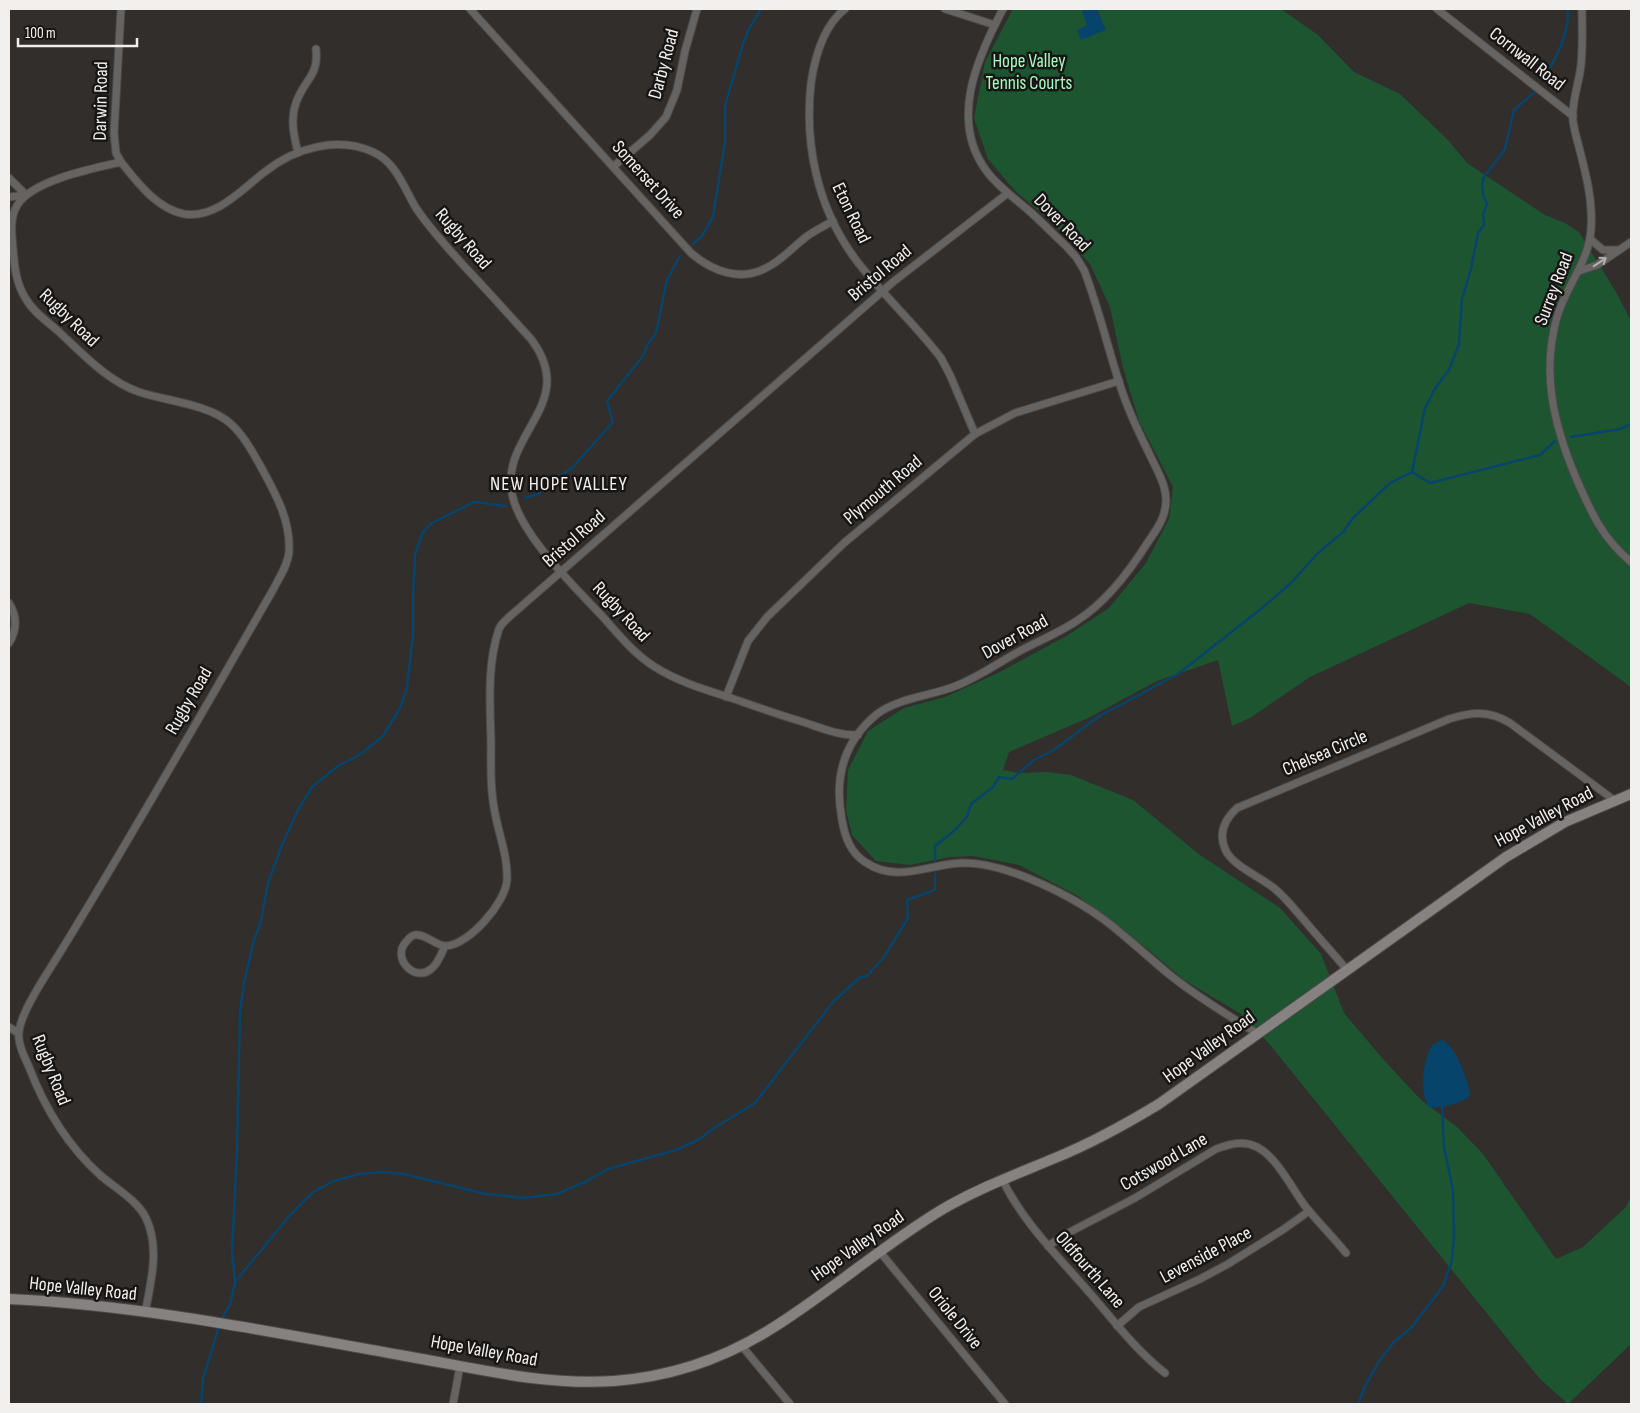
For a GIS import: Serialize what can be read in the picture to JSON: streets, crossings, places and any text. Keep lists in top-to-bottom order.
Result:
{
  "streets": {
    "main road": ["Hope Valley Road"],
    "street": [
      "Cornwall Road",
      "Darby Road",
      "Darwin Road",
      "Somerset Drive",
      "Eton Road",
      "Dover Road",
      "Rugby Road",
      "Bristol Road",
      "Surrey Road",
      "Plymouth Road",
      "Chelsea Circle",
      "Cotswood Lane",
      "Levenside Place",
      "Oldfourth Lane",
      "Oriole Drive"
    ]
  },
  "crossings": [
    ["Cornwall Road", "Surrey Road"],
    ["Darby Road", "Somerset Drive"],
    ["Darwin Road", "Rugby Road"],
    ["Somerset Drive", "Eton Road"],
    ["Eton Road", "Bristol Road"],
    ["Eton Road", "Plymouth Road"],
    ["Dover Road", "Rugby Road"],
    ["Dover Road", "Bristol Road"],
    ["Dover Road", "Plymouth Road"],
    ["Dover Road", "Hope Valley Road"],
    ["Rugby Road", "Bristol Road"],
    ["Rugby Road", "Plymouth Road"],
    ["Rugby Road", "Hope Valley Road"],
    ["Chelsea Circle", "Hope Valley Road"],
    ["Hope Valley Road", "Oldfourth Lane"],
    ["Hope Valley Road", "Oriole Drive"],
    ["Cotswood Lane", "Levenside Place"],
    ["Cotswood Lane", "Oldfourth Lane"],
    ["Levenside Place", "Oldfourth Lane"]
  ],
  "districts": ["NEW HOPE VALLEY"],
  "parks": ["Hope Valley Tennis Courts"],
  "scale_bar": "100 m"
}
